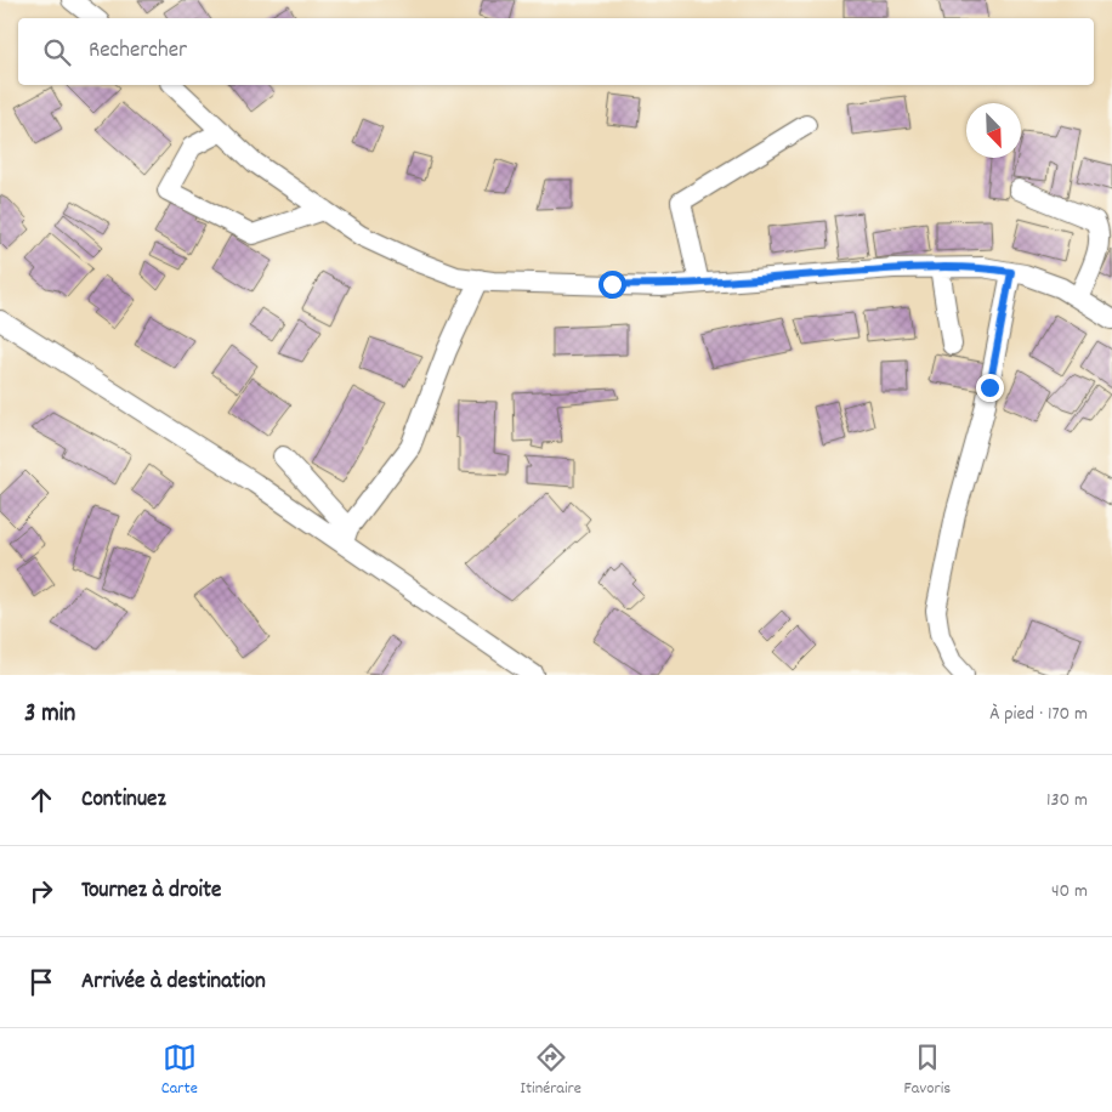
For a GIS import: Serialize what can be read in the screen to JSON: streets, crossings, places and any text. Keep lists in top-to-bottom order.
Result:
{
  "north": "bottom right",
  "page": {
    "search": "Rechercher",
    "heading": ["3 min", "À pied · 170 m"],
    "list": [
      ["Continuez", "130 m"],
      ["Tournez à droite", "40 m"],
      "Arrivée à destination"
    ],
    "nav": ["Carte", "Itinéraire", "Favoris"]
  }
}
